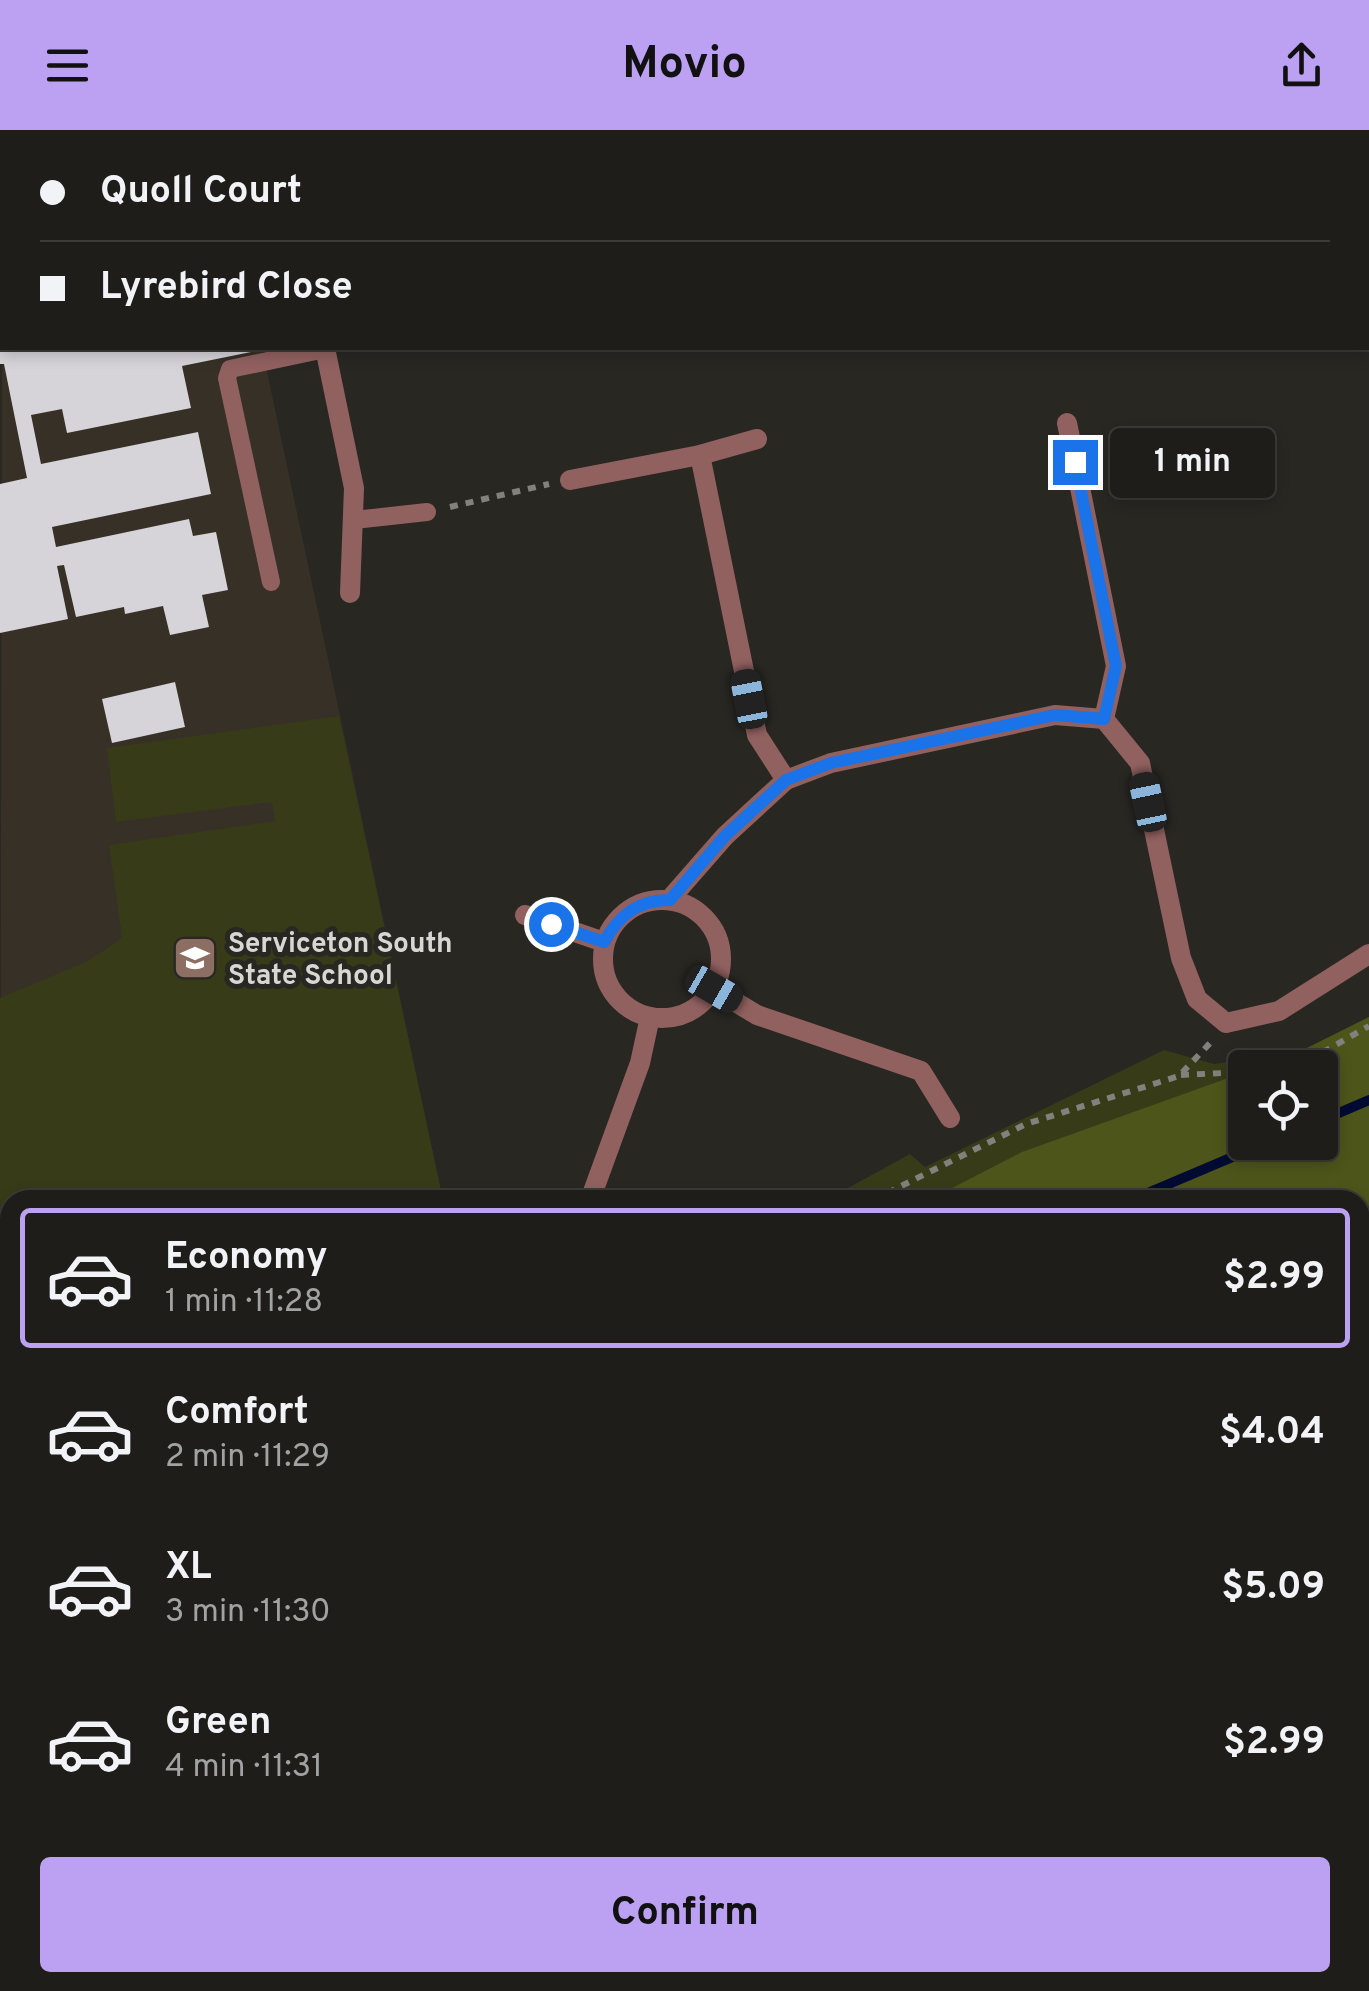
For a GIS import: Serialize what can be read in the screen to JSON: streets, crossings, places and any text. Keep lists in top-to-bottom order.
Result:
{
  "places": {
    "school or university": ["Serviceton South State School"]
  },
  "page": {
    "header": "Movio",
    "banner": ["Quoll Court", "Lyrebird Close"],
    "bubble": "1 min",
    "list": [
      {
        "name": "Economy",
        "note": "1 min · 11:28",
        "value": "$2.99"
      },
      {
        "name": "Comfort",
        "note": "2 min · 11:29",
        "value": "$4.04"
      },
      {
        "name": "XL",
        "note": "3 min · 11:30",
        "value": "$5.09"
      },
      {
        "name": "Green",
        "note": "4 min · 11:31",
        "value": "$2.99"
      }
    ],
    "buttons": "Confirm"
  }
}
